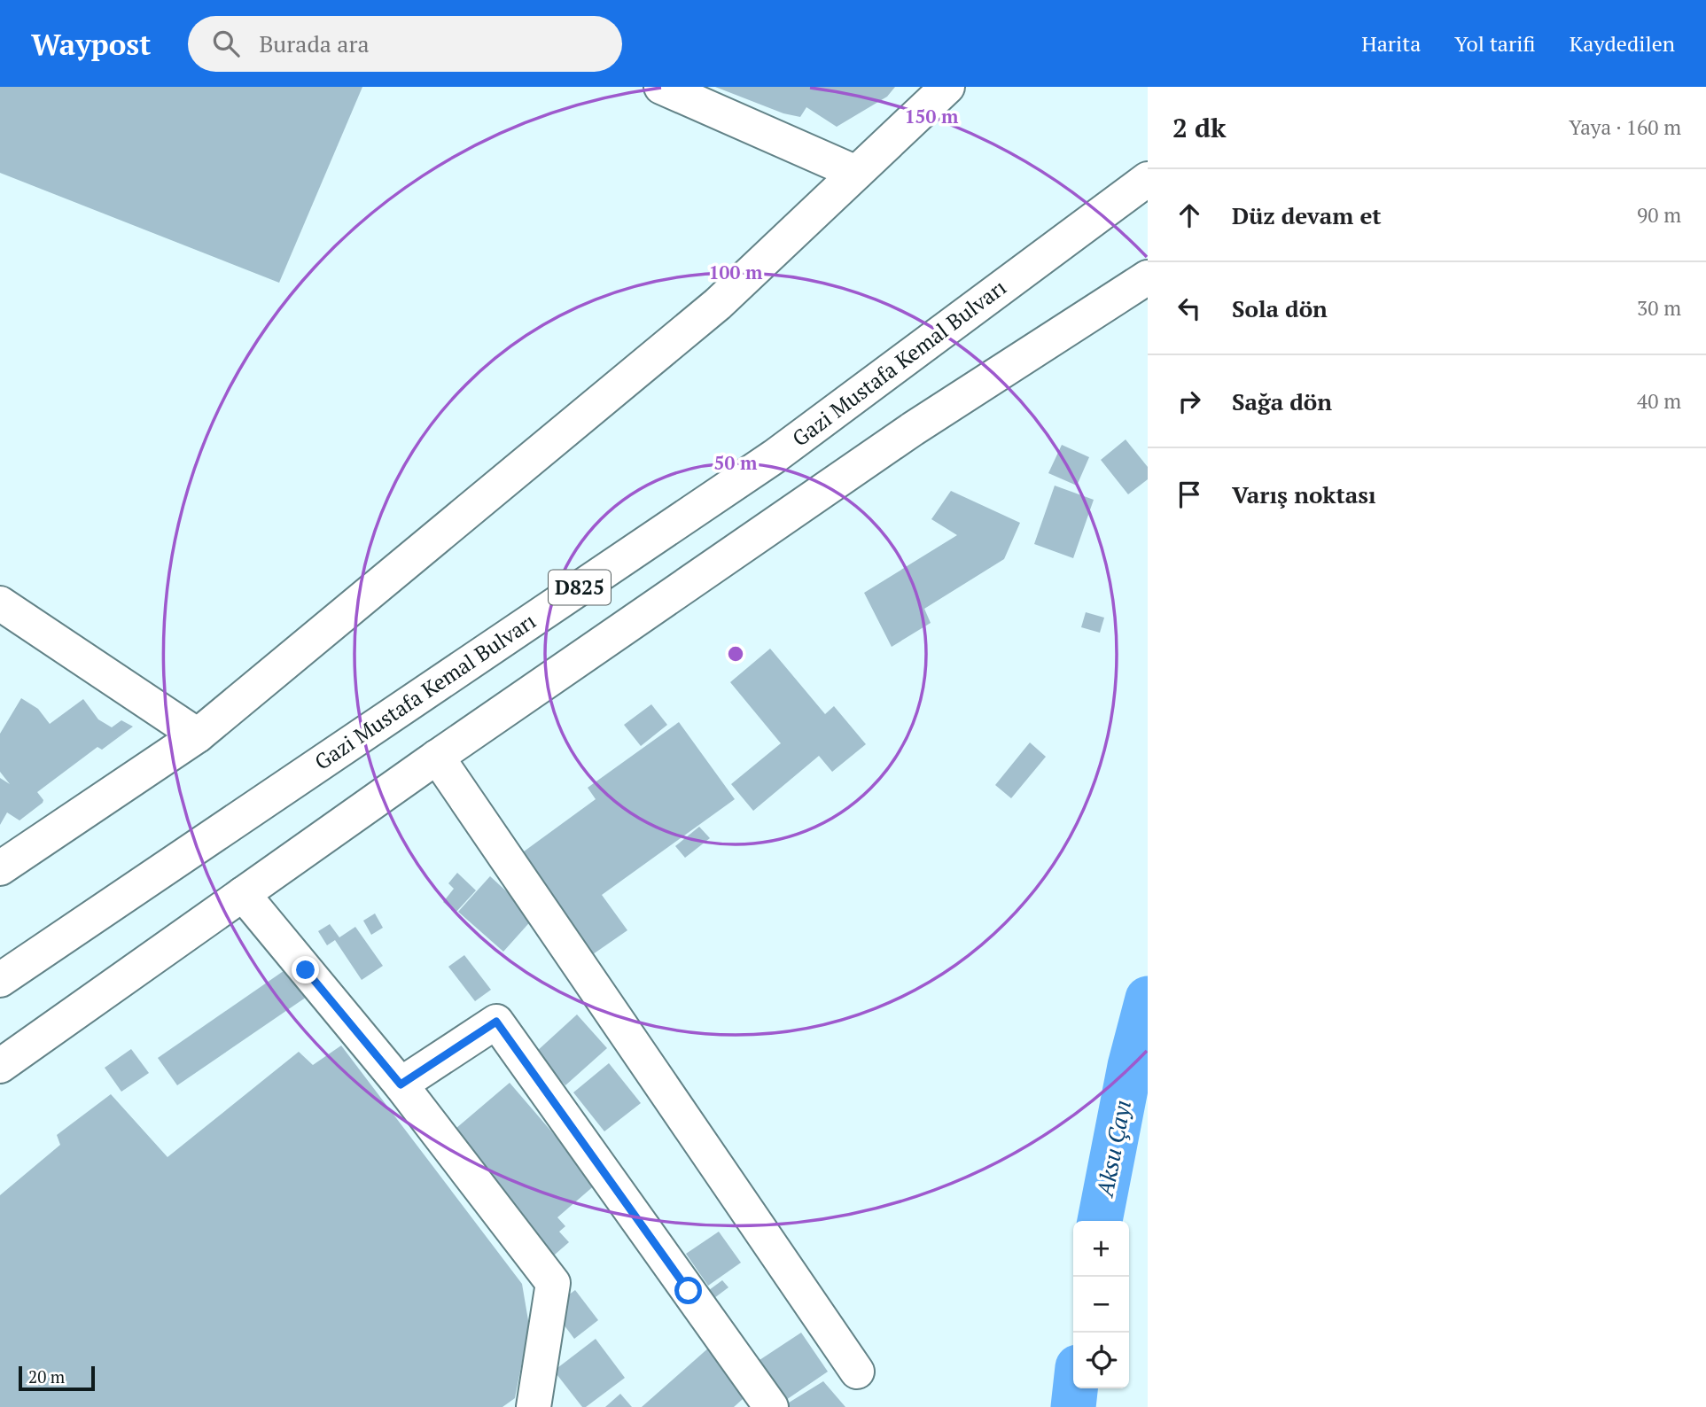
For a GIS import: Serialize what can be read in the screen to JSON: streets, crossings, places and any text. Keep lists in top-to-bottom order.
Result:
{
  "streets": {
    "main road": ["Gazi Mustafa Kemal Bulvarı", "D825"]
  },
  "water": ["Aksu Çayı"],
  "scale_bar": "20 m",
  "page": {
    "header": "Waypost",
    "search": "Burada ara",
    "nav": ["Harita", "Yol tarifi", "Kaydedilen"],
    "heading": ["2 dk", "Yaya · 160 m"],
    "list": [
      ["Düz devam et", "90 m"],
      ["Sola dön", "30 m"],
      ["Sağa dön", "40 m"],
      "Varış noktası"
    ],
    "map_buttons": ["+", "−"],
    "scale": "20 m"
  },
  "rings": ["150 m", "100 m", "50 m"]
}
